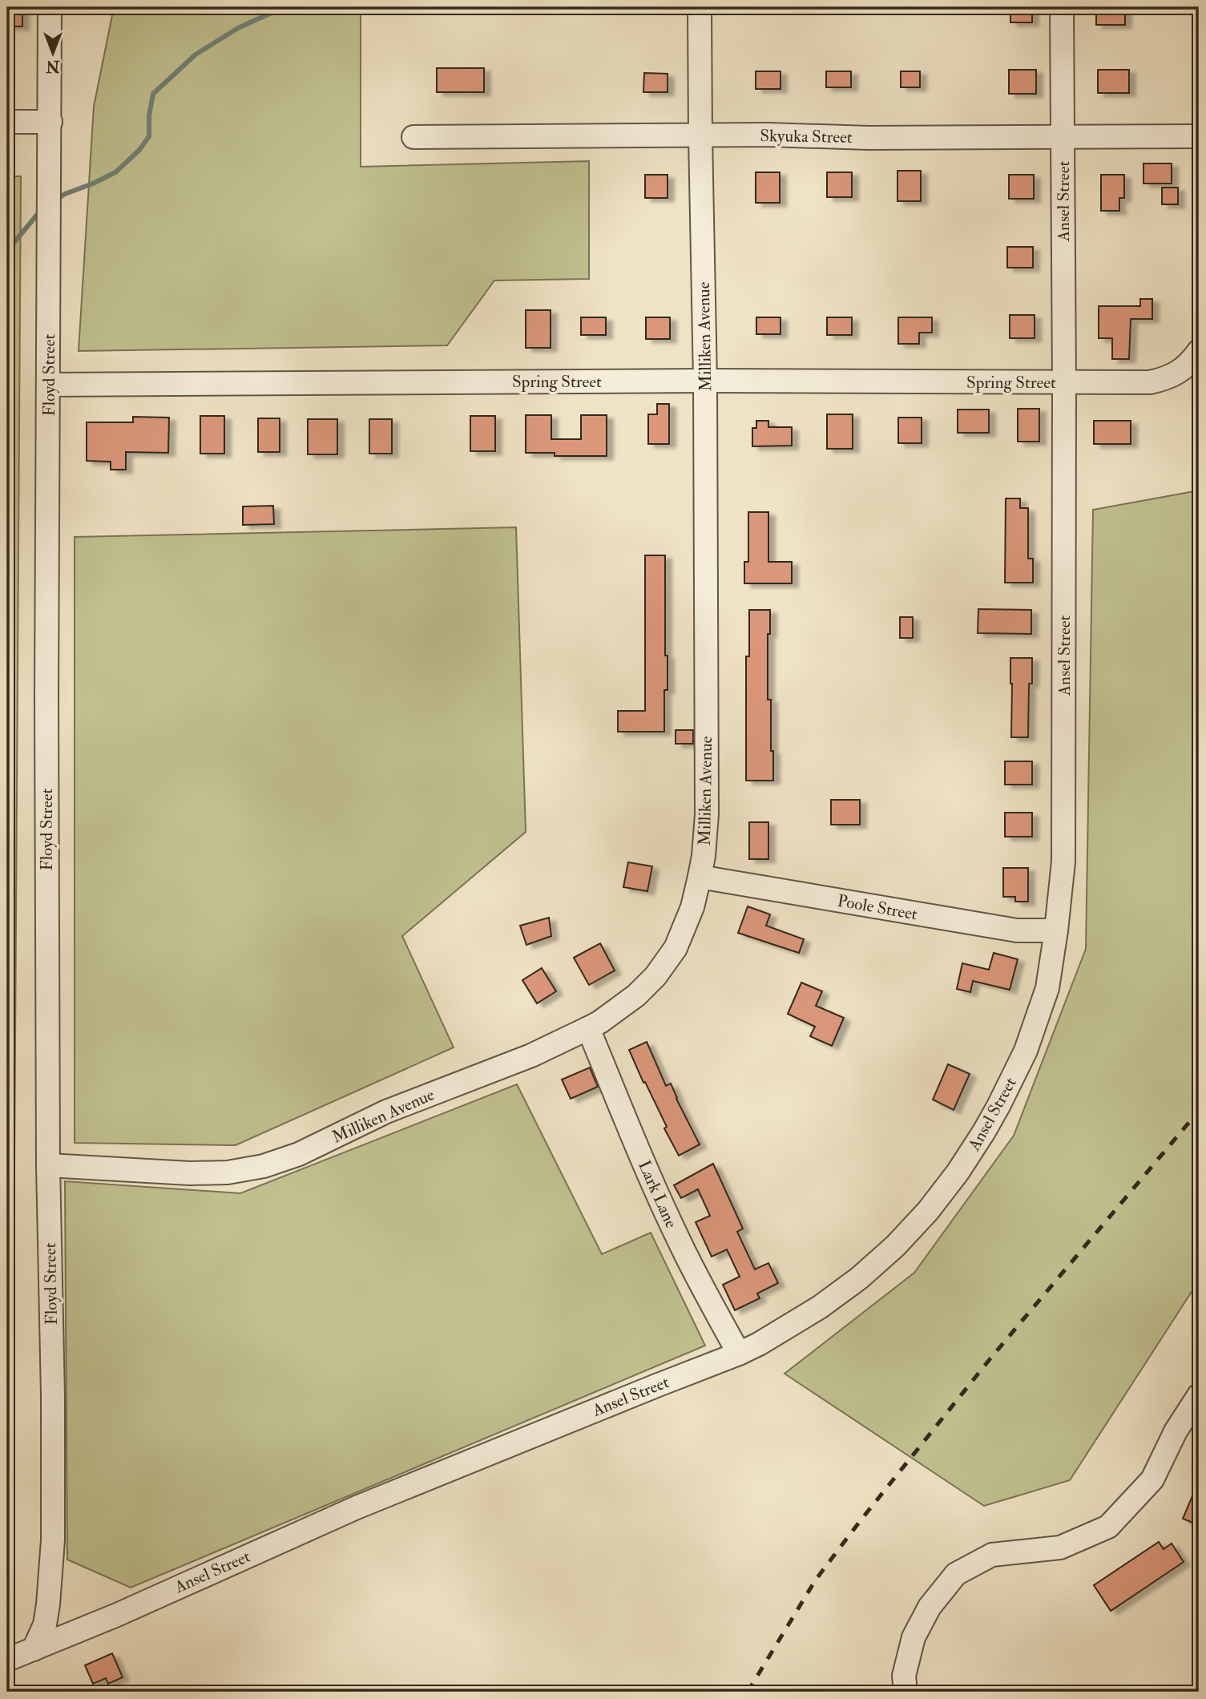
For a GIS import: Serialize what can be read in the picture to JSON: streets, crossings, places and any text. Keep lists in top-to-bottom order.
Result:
{
  "streets": {
    "street": [
      "Skyuka Street",
      "Ansel Street",
      "Milliken Avenue",
      "Floyd Street",
      "Spring Street",
      "Poole Street",
      "Lark Lane"
    ]
  },
  "crossings": [
    ["Skyuka Street", "Ansel Street"],
    ["Skyuka Street", "Milliken Avenue"],
    ["Ansel Street", "Floyd Street"],
    ["Ansel Street", "Spring Street"],
    ["Ansel Street", "Poole Street"],
    ["Ansel Street", "Lark Lane"],
    ["Milliken Avenue", "Floyd Street"],
    ["Milliken Avenue", "Spring Street"],
    ["Milliken Avenue", "Poole Street"],
    ["Milliken Avenue", "Lark Lane"],
    ["Floyd Street", "Spring Street"]
  ],
  "north": "bottom"
}
